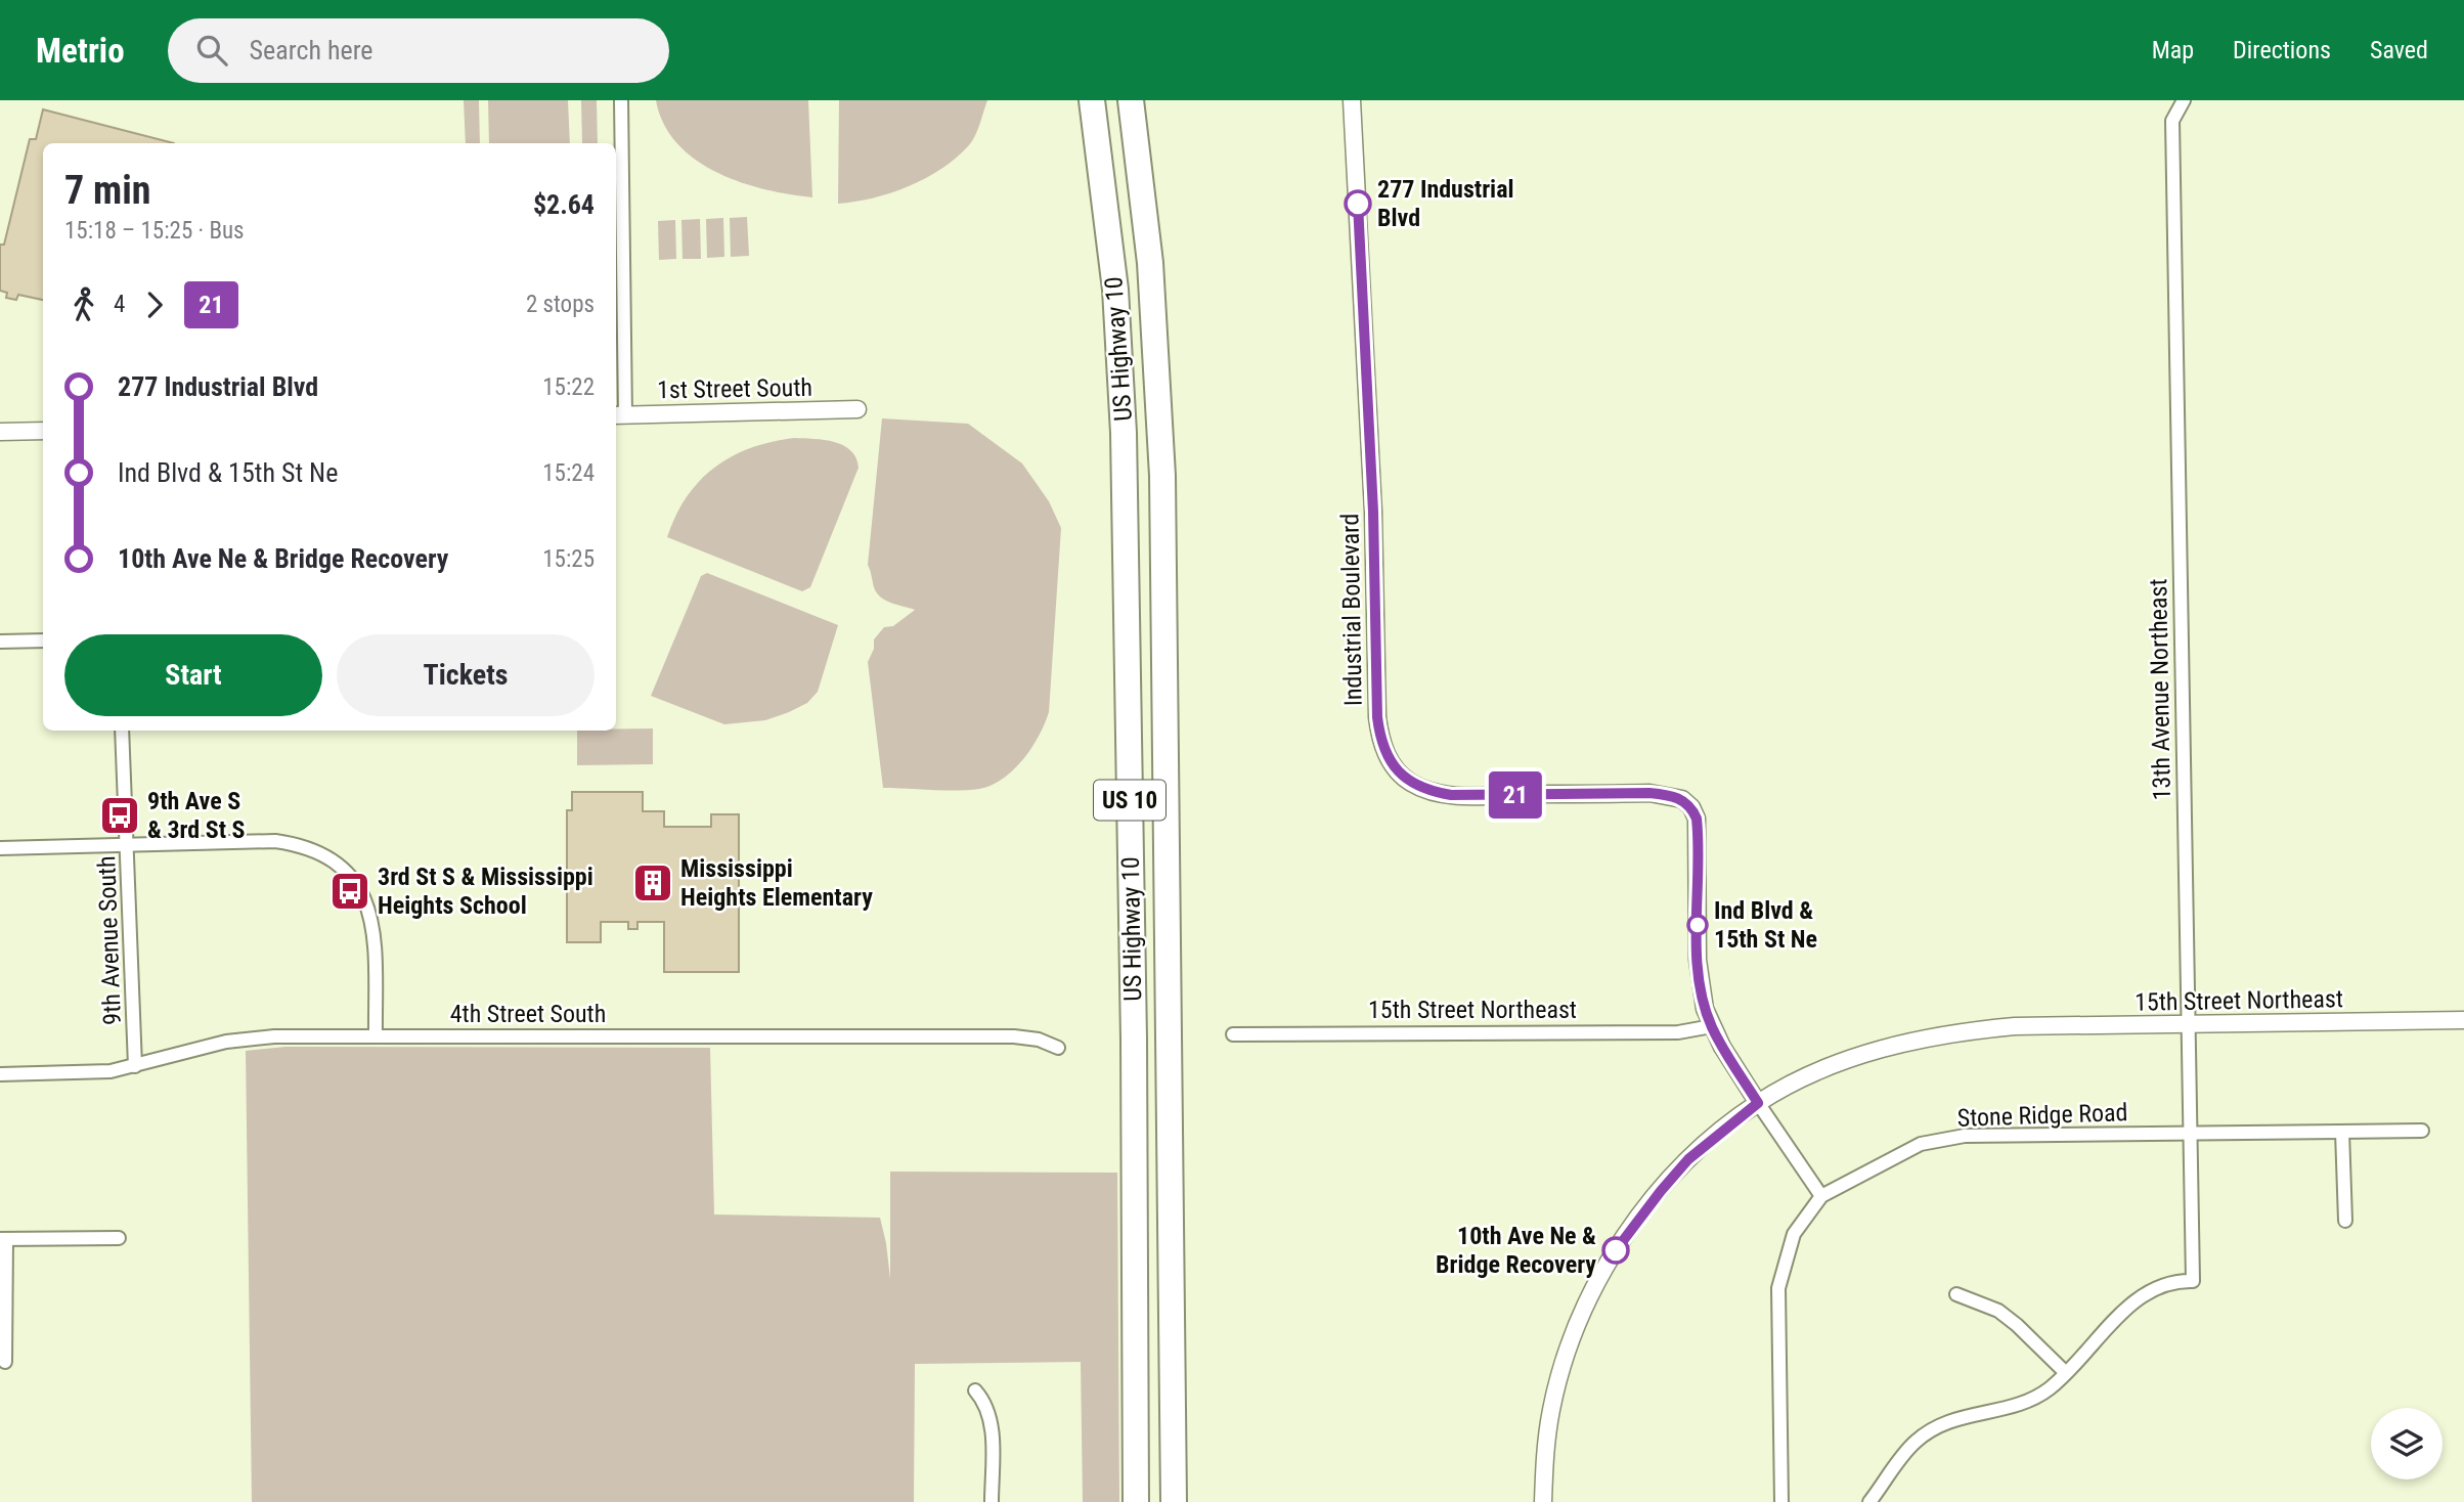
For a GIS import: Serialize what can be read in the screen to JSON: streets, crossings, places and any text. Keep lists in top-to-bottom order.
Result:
{
  "streets": {
    "highway": ["US Highway 10", "US 10"],
    "street": [
      "1st Street South",
      "Industrial Boulevard",
      "13th Avenue Northeast",
      "9th Avenue South",
      "15th Street Northeast",
      "4th Street South",
      "Stone Ridge Road"
    ]
  },
  "crossings": [
    ["Industrial Boulevard", "15th Street Northeast"],
    ["Industrial Boulevard", "Stone Ridge Road"],
    ["13th Avenue Northeast", "15th Street Northeast"],
    ["13th Avenue Northeast", "Stone Ridge Road"],
    ["9th Avenue South", "4th Street South"]
  ],
  "places": {
    "other": ["277 Industrial Blvd", "Ind Blvd & 15th St Ne", "10th Ave Ne & Bridge Recovery"],
    "bus stop": ["9th Ave S & 3rd St S", "3rd St S & Mississippi Heights School"],
    "building": ["Mississippi Heights Elementary"]
  },
  "lines": ["bus line 21"],
  "page": {
    "header": "Metrio",
    "search": "Search here",
    "nav": ["Map", "Directions", "Saved"],
    "on_map": "21",
    "heading": ["7 min", "15:18 – 15:25 · Bus", "$2.64"],
    "legs": ["4", "21", "2 stops"],
    "list": [
      {
        "name": "277 Industrial Blvd",
        "value": "15:22"
      },
      {
        "name": "Ind Blvd & 15th St Ne",
        "value": "15:24"
      },
      {
        "name": "10th Ave Ne & Bridge Recovery",
        "value": "15:25"
      }
    ],
    "buttons": ["Start", "Tickets"]
  }
}
